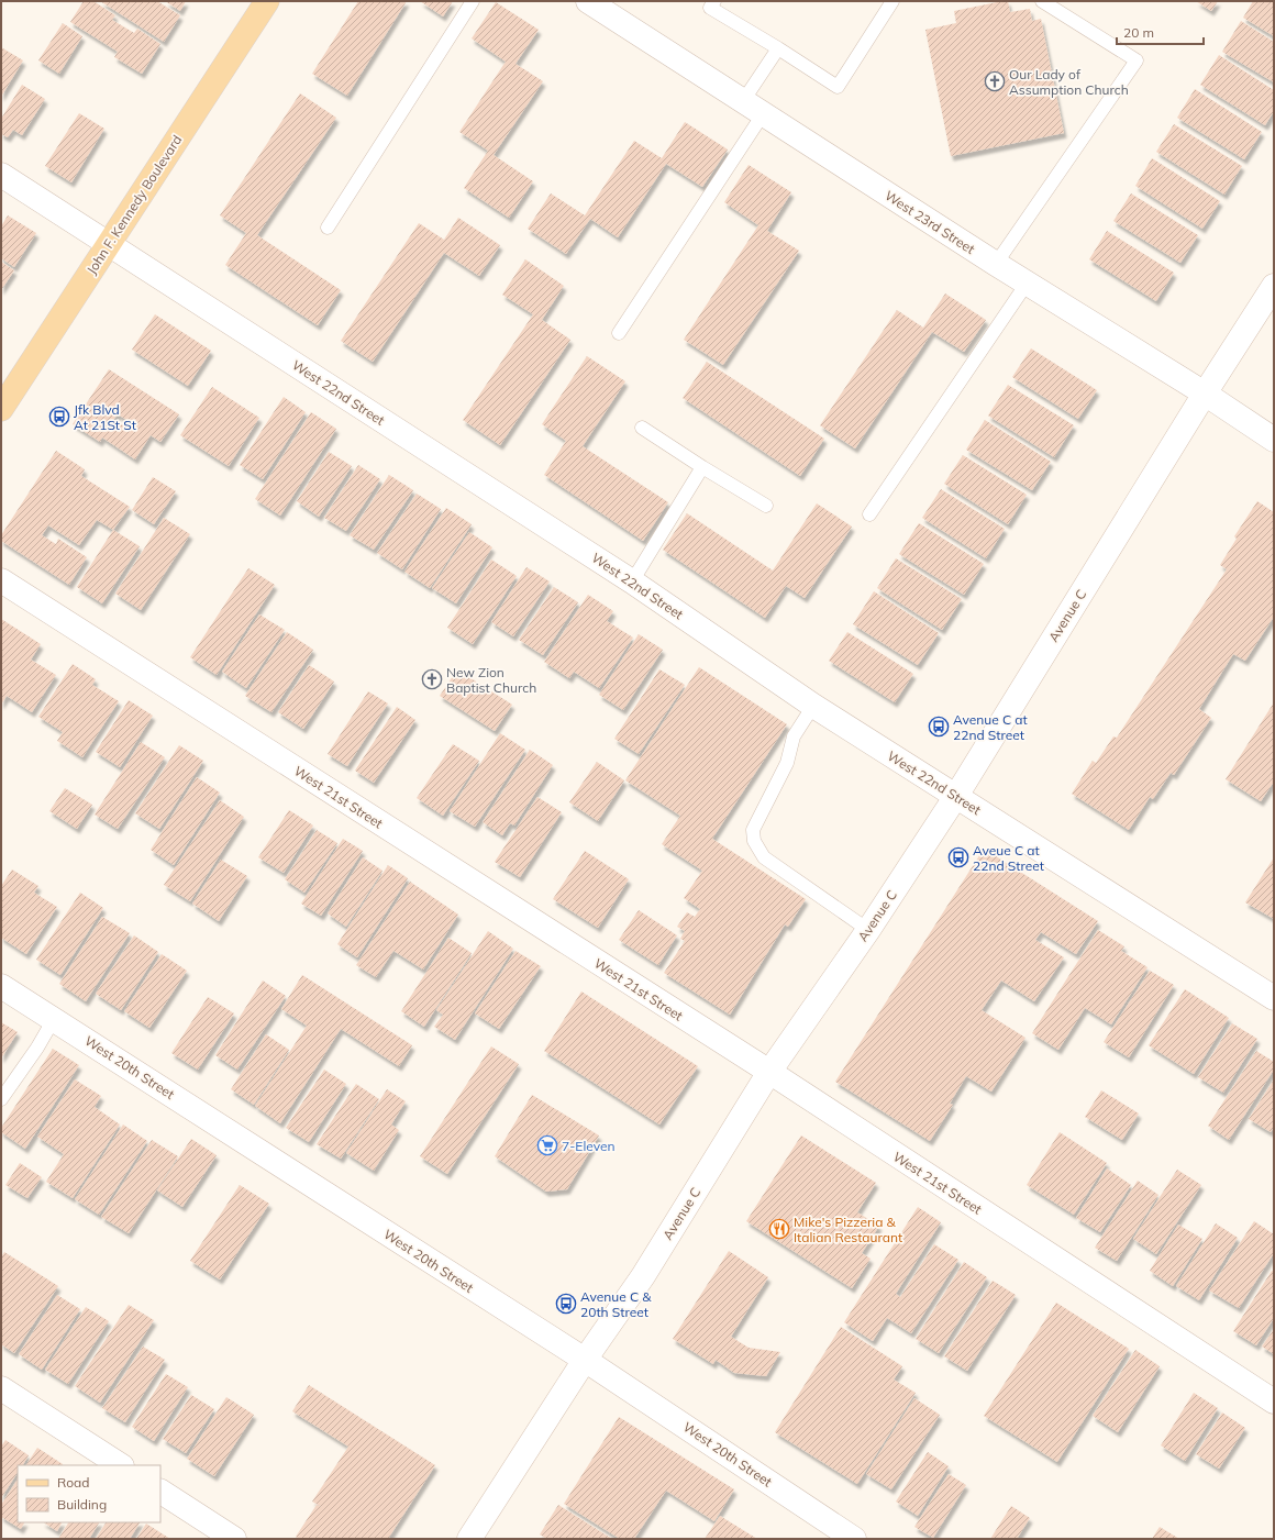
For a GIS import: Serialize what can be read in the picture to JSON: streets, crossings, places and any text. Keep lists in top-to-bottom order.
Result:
{
  "streets": {
    "main road": ["John F. Kennedy Boulevard"],
    "street": [
      "West 23rd Street",
      "West 22nd Street",
      "Avenue C",
      "West 21st Street",
      "West 20th Street"
    ]
  },
  "crossings": [
    ["John F. Kennedy Boulevard", "West 22nd Street"],
    ["West 23rd Street", "Avenue C"],
    ["West 22nd Street", "Avenue C"],
    ["Avenue C", "West 21st Street"],
    ["Avenue C", "West 20th Street"]
  ],
  "places": {
    "church": ["Our Lady of Assumption Church", "New Zion Baptist Church"],
    "bus stop": [
      "Jfk Blvd At 21St St",
      "Avenue C at 22nd Street",
      "Aveue C at 22nd Street",
      "Avenue C & 20th Street"
    ],
    "supermarket": ["7-Eleven"],
    "restaurant": ["Mike's Pizzeria & Italian Restaurant"]
  },
  "legend": ["Road", "Building"],
  "scale_bar": "20 m"
}
